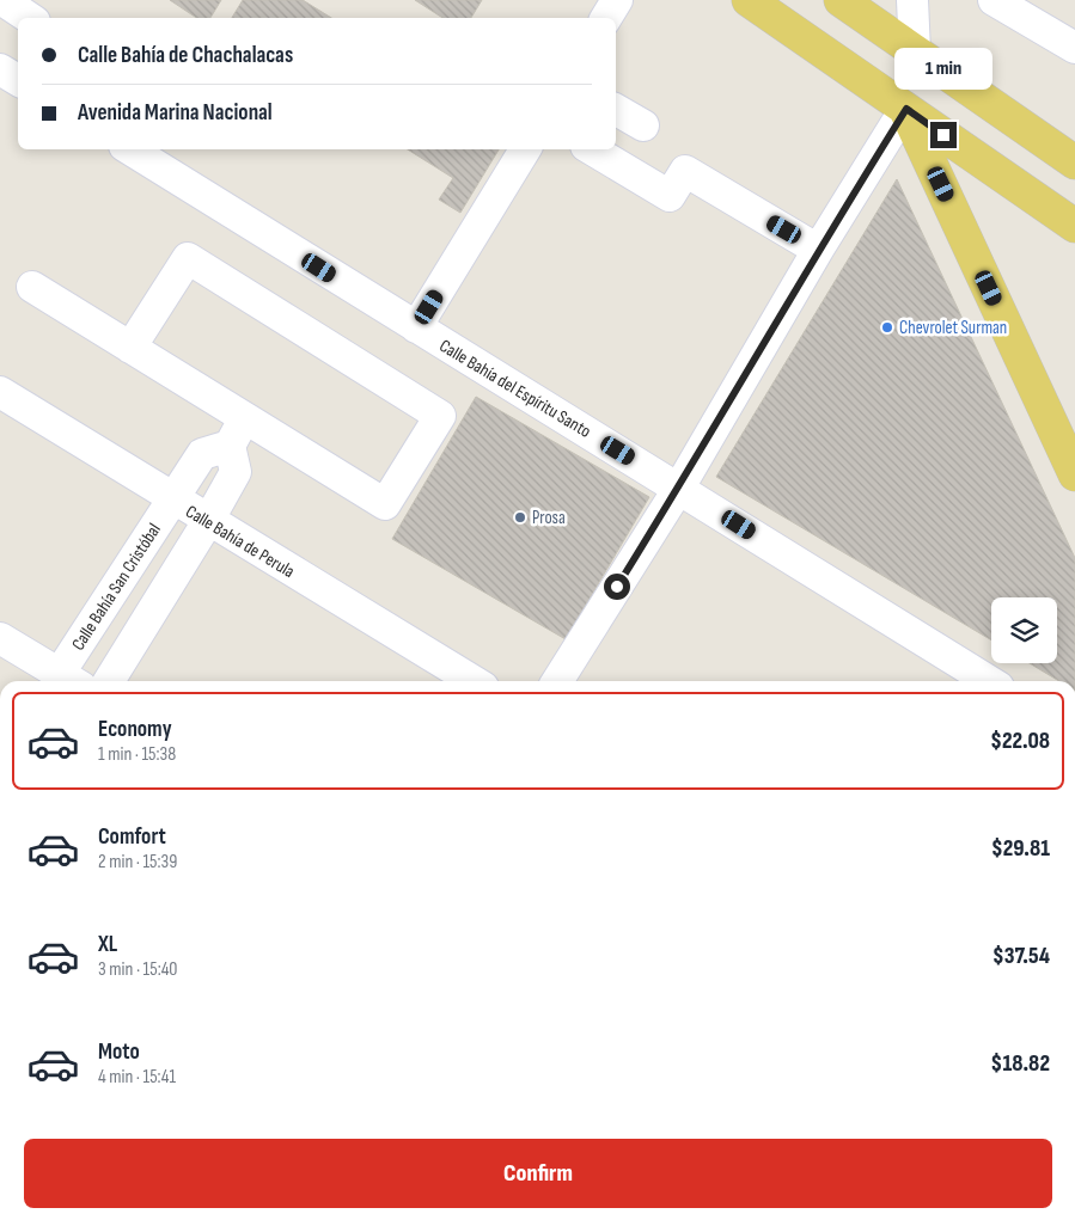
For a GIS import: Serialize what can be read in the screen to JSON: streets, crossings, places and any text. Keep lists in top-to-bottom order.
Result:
{
  "streets": {
    "street": ["Calle Bahía del Espíritu Santo", "Calle Bahía de Perula", "Calle Bahía San Cristóbal"]
  },
  "crossings": [
    ["Calle Bahía de Perula", "Calle Bahía San Cristóbal"]
  ],
  "places": ["Chevrolet Surman", "Prosa"],
  "page": {
    "banner": ["Calle Bahía de Chachalacas", "Avenida Marina Nacional"],
    "bubble": "1 min",
    "list": [
      {
        "name": "Economy",
        "note": "1 min · 15:38",
        "value": "$22.08"
      },
      {
        "name": "Comfort",
        "note": "2 min · 15:39",
        "value": "$29.81"
      },
      {
        "name": "XL",
        "note": "3 min · 15:40",
        "value": "$37.54"
      },
      {
        "name": "Moto",
        "note": "4 min · 15:41",
        "value": "$18.82"
      }
    ],
    "buttons": "Confirm"
  }
}
